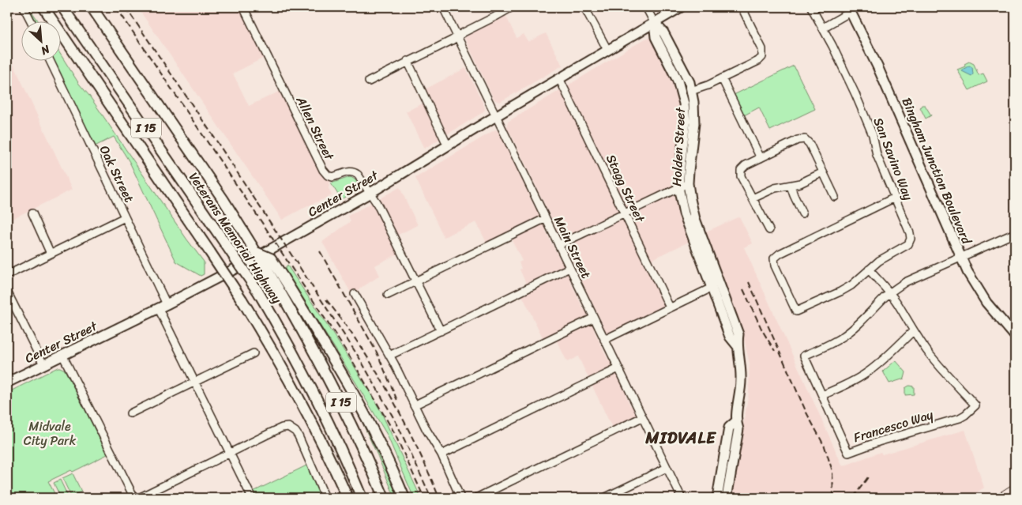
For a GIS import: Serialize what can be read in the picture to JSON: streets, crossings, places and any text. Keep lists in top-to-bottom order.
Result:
{
  "streets": {
    "highway": ["I 15", "Veterans Memorial Highway"],
    "main road": ["Holden Street", "Bingham Junction Boulevard", "Center Street"],
    "street": [
      "Allen Street",
      "San Savino Way",
      "Oak Street",
      "Stagg Street",
      "Main Street",
      "Francesco Way"
    ]
  },
  "crossings": [
    ["Allen Street", "Center Street"],
    ["Holden Street", "Center Street"],
    ["Oak Street", "Center Street"],
    ["Stagg Street", "Center Street"],
    ["Center Street", "Main Street"]
  ],
  "districts": ["MIDVALE"],
  "parks": ["Midvale City Park"],
  "north": "bottom right"
}
